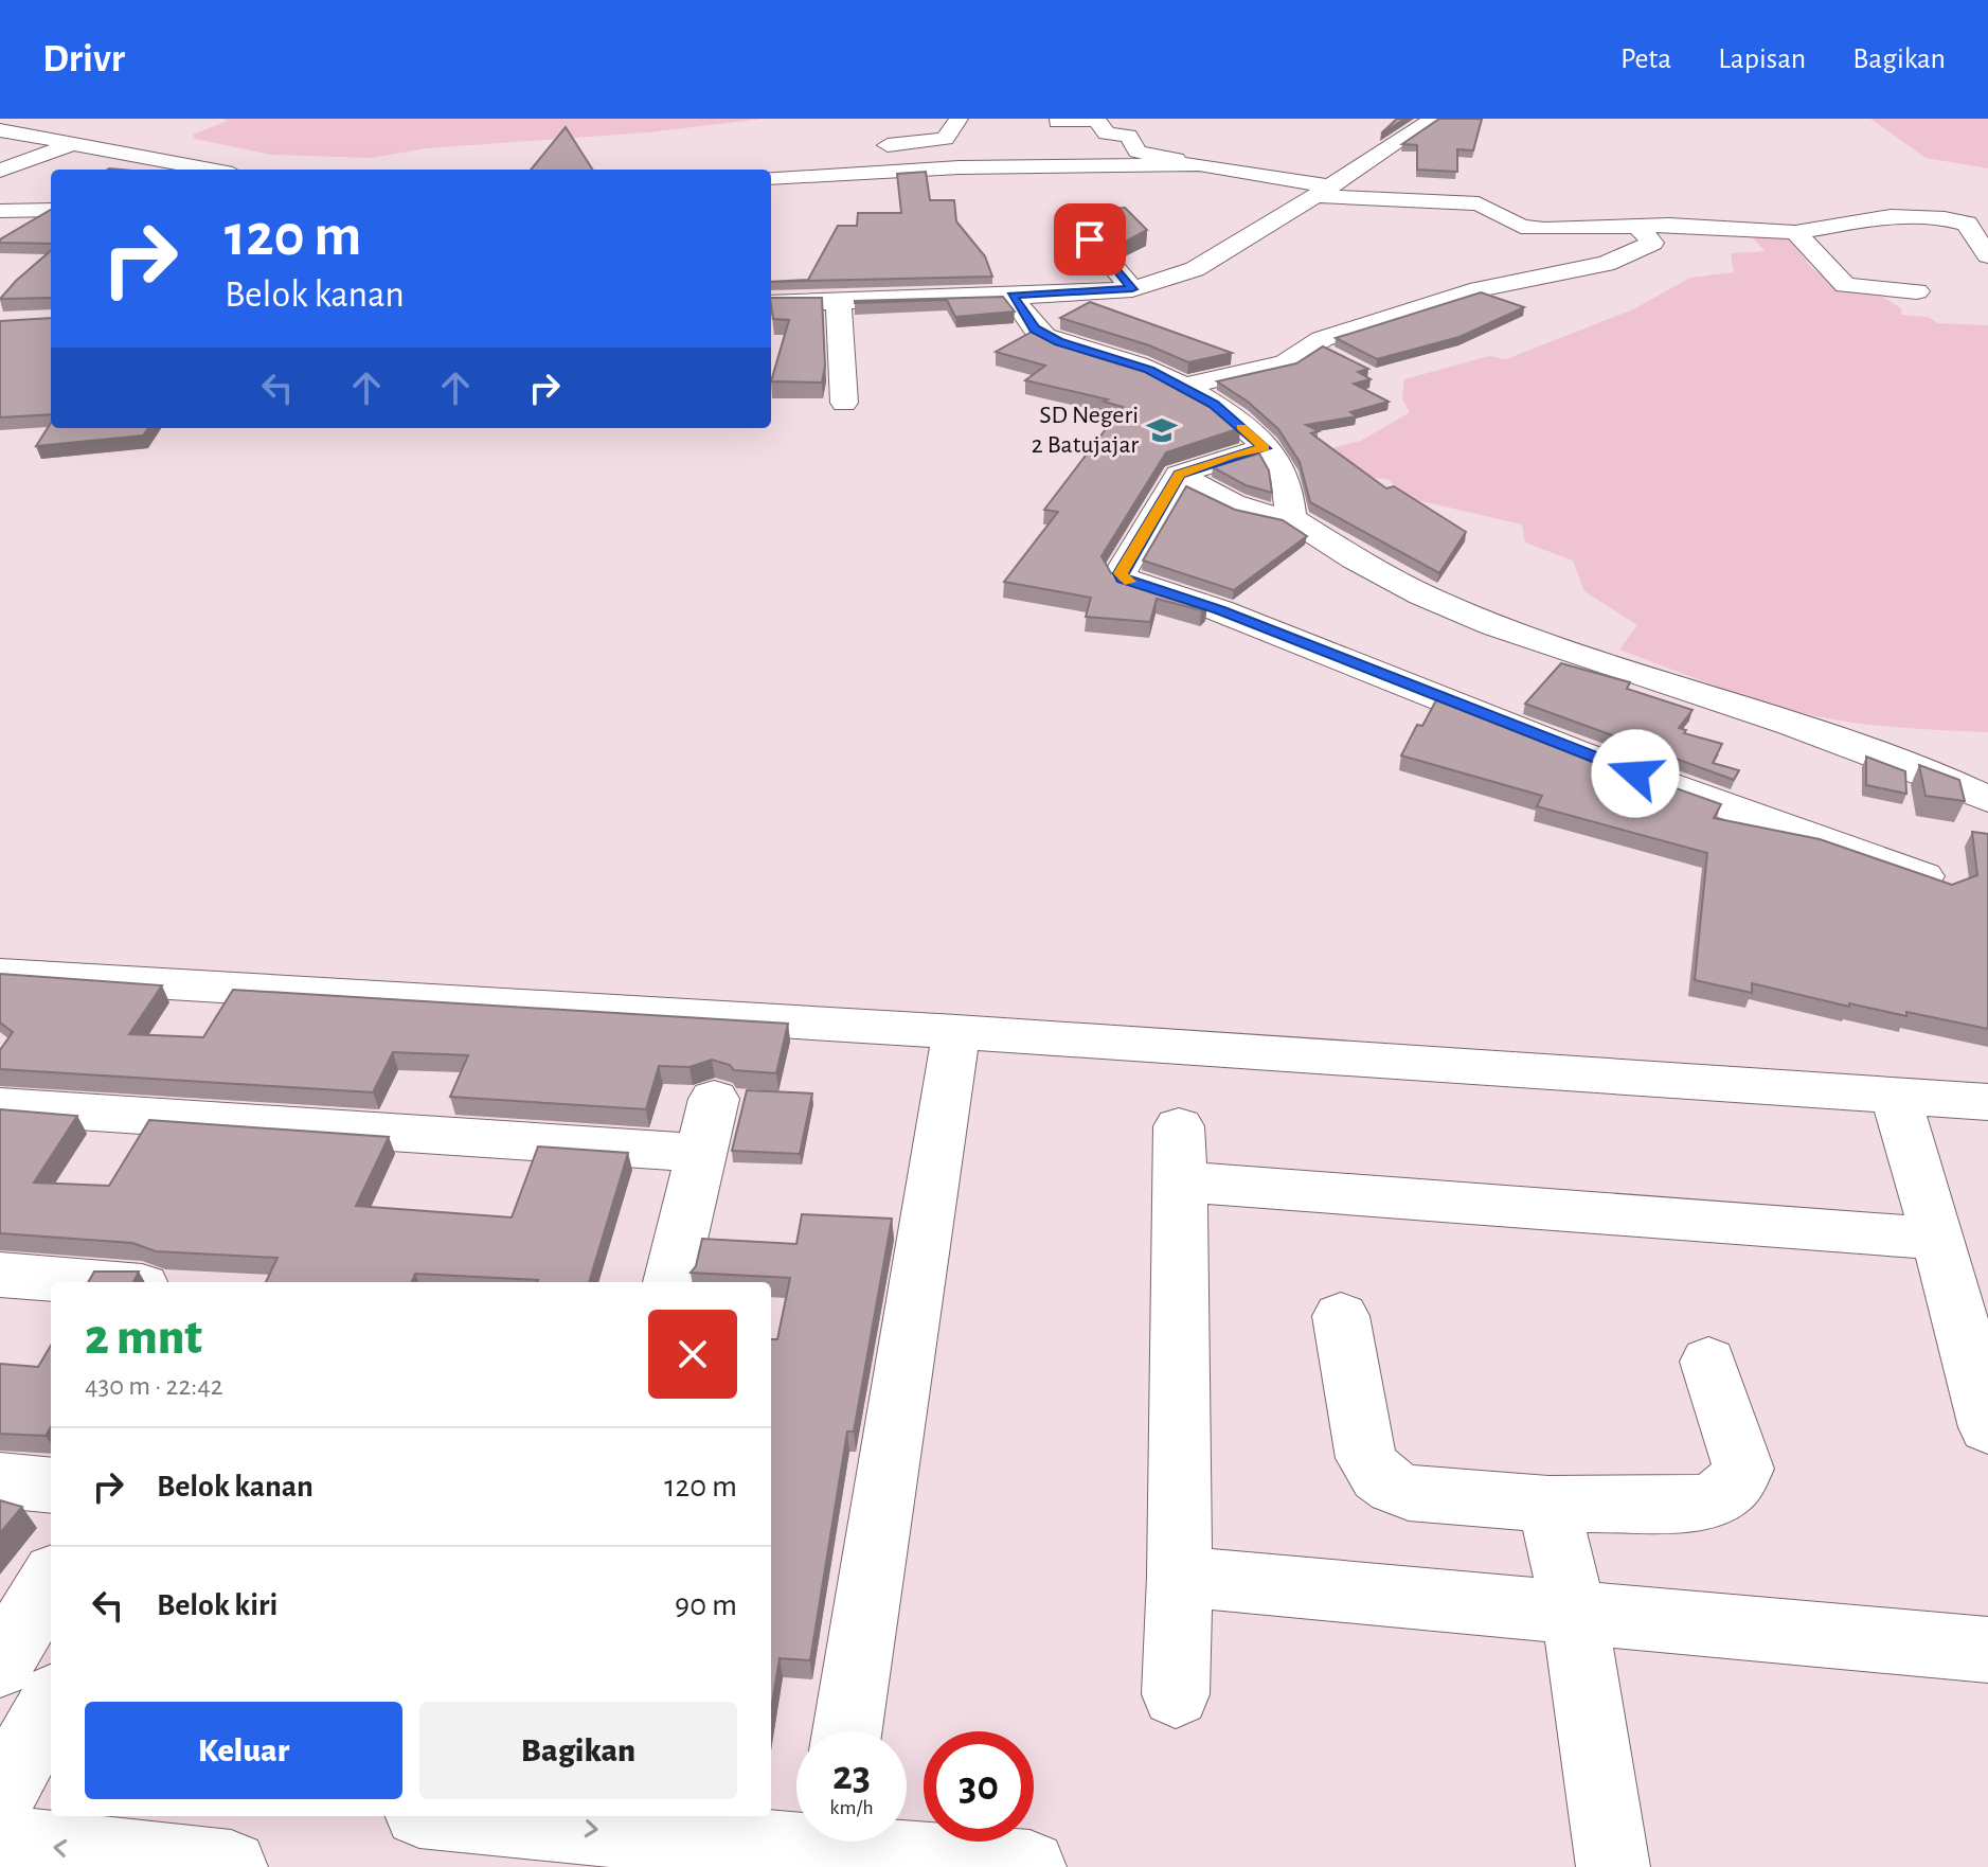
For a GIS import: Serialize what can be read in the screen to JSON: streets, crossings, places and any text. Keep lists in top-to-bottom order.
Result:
{
  "places": {
    "school or university": ["SD Negeri 2 Batujajar"]
  },
  "page": {
    "header": "Drivr",
    "nav": ["Peta", "Lapisan", "Bagikan"],
    "turn": ["120 m", "Belok kanan"],
    "heading": ["2 mnt", "430 m · 22:42"],
    "list": [
      {
        "name": "Belok kanan",
        "value": "120 m"
      },
      {
        "name": "Belok kiri",
        "value": "90 m"
      }
    ],
    "buttons": ["Keluar", "Bagikan"],
    "speed": "23 km/h",
    "limit": "30"
  }
}
